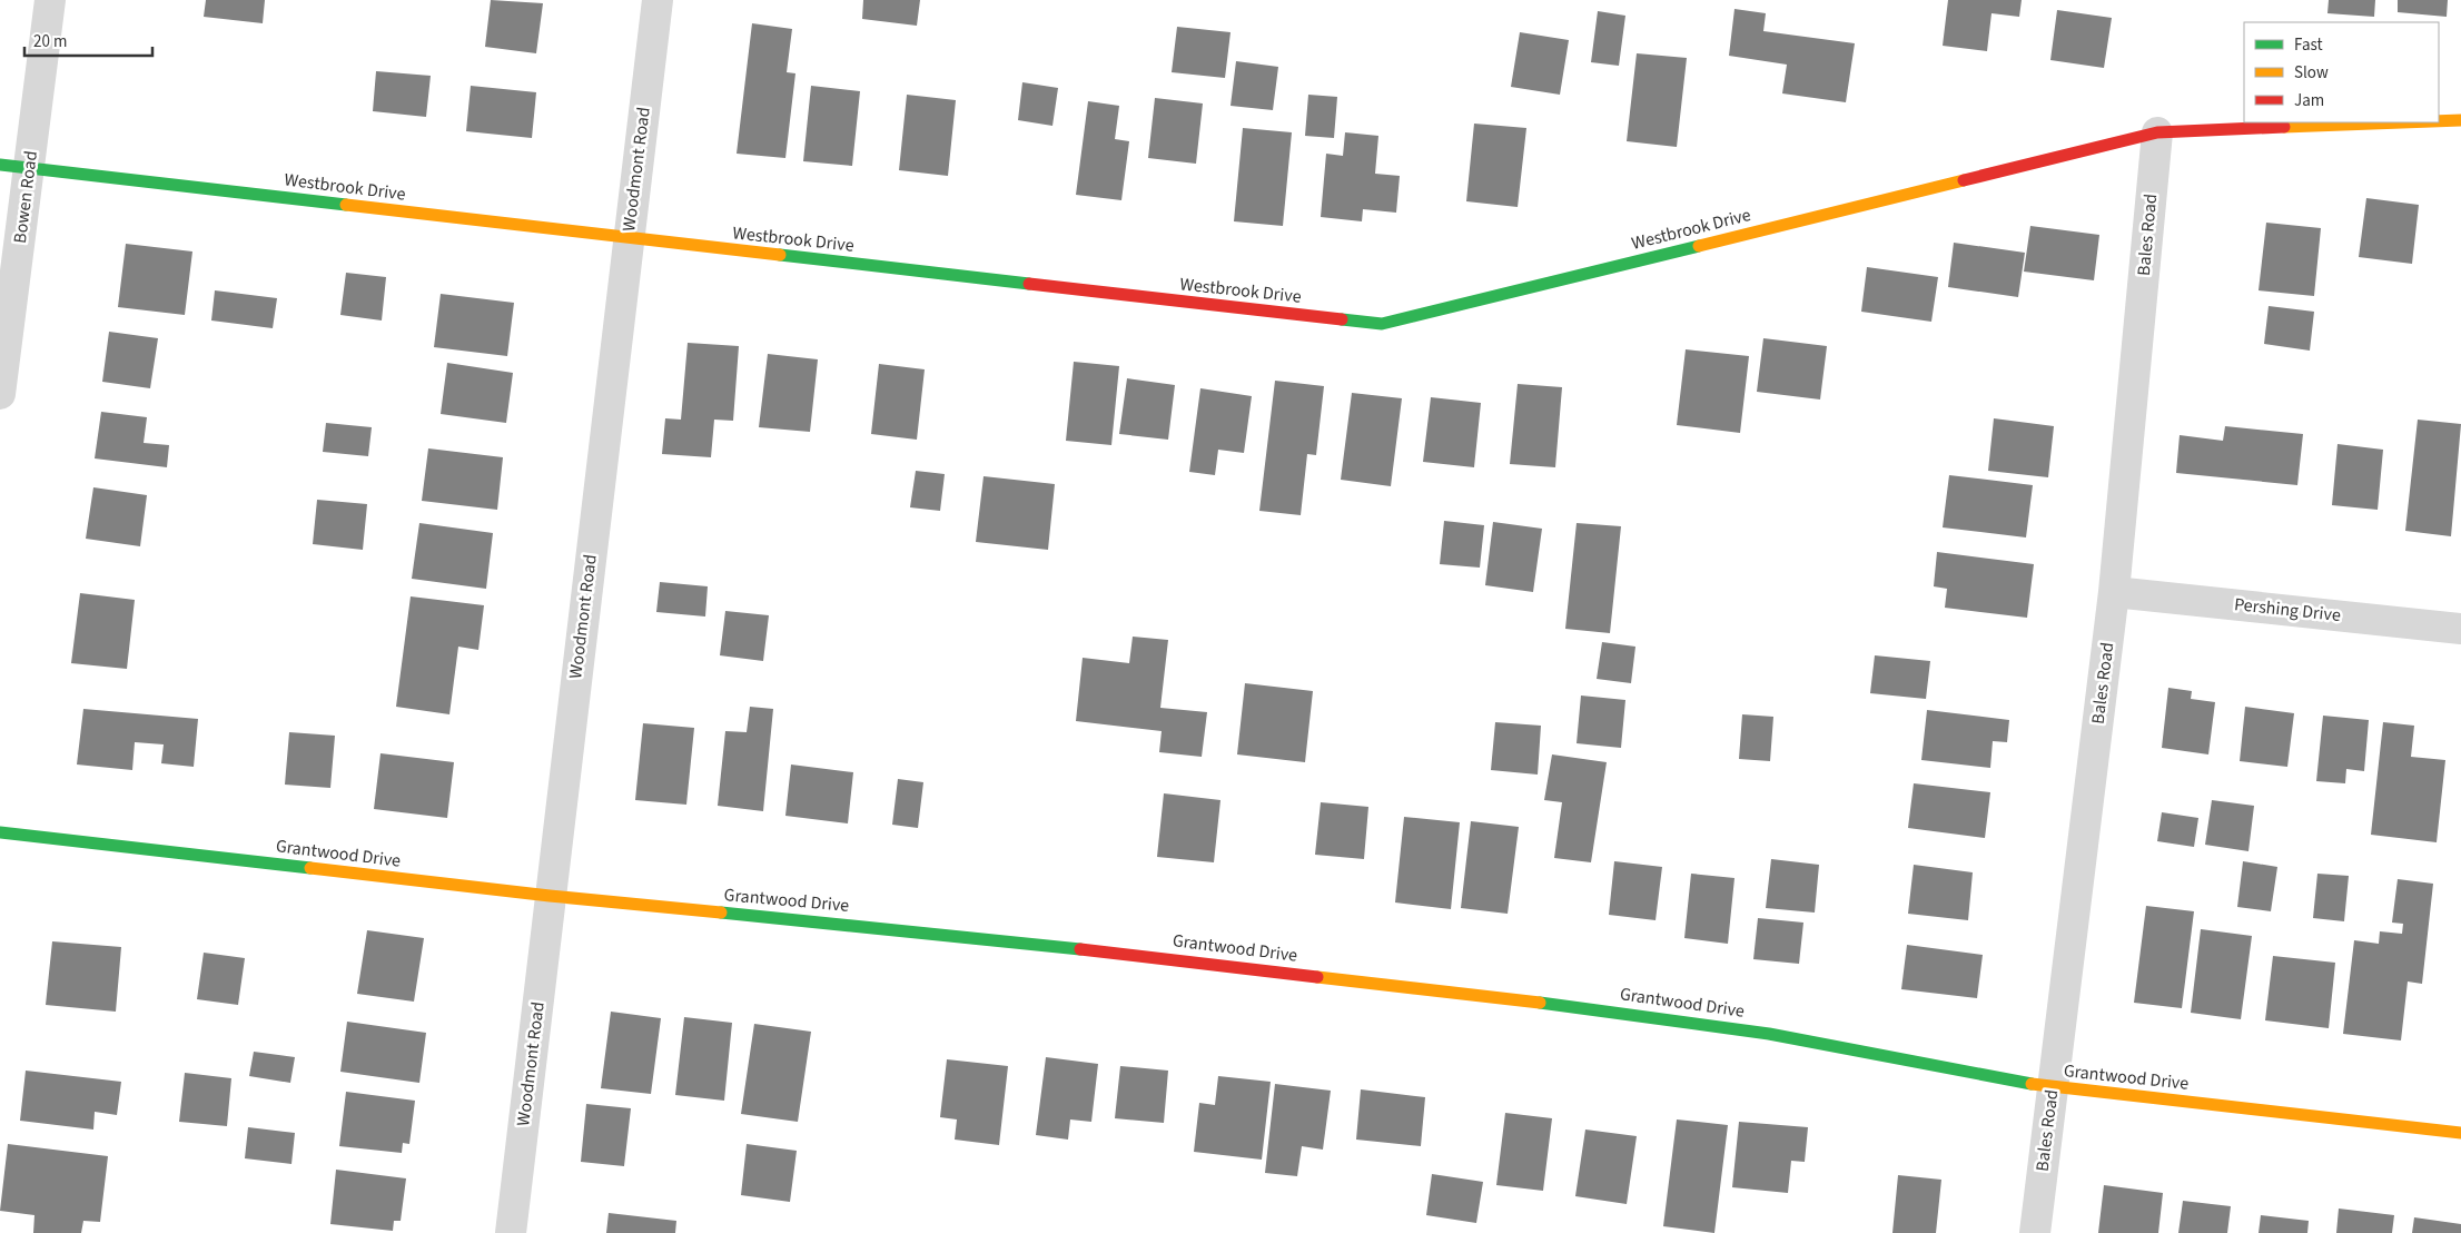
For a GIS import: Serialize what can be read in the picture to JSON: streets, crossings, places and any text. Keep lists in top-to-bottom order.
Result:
{
  "streets": {
    "street": [
      "Woodmont Road",
      "Westbrook Drive",
      "Bowen Road",
      "Bales Road",
      "Pershing Drive",
      "Grantwood Drive"
    ]
  },
  "crossings": [
    ["Woodmont Road", "Westbrook Drive"],
    ["Woodmont Road", "Grantwood Drive"],
    ["Westbrook Drive", "Bowen Road"],
    ["Westbrook Drive", "Bales Road"],
    ["Bales Road", "Pershing Drive"],
    ["Bales Road", "Grantwood Drive"]
  ],
  "legend": ["Fast", "Slow", "Jam"],
  "scale_bar": "20 m"
}
